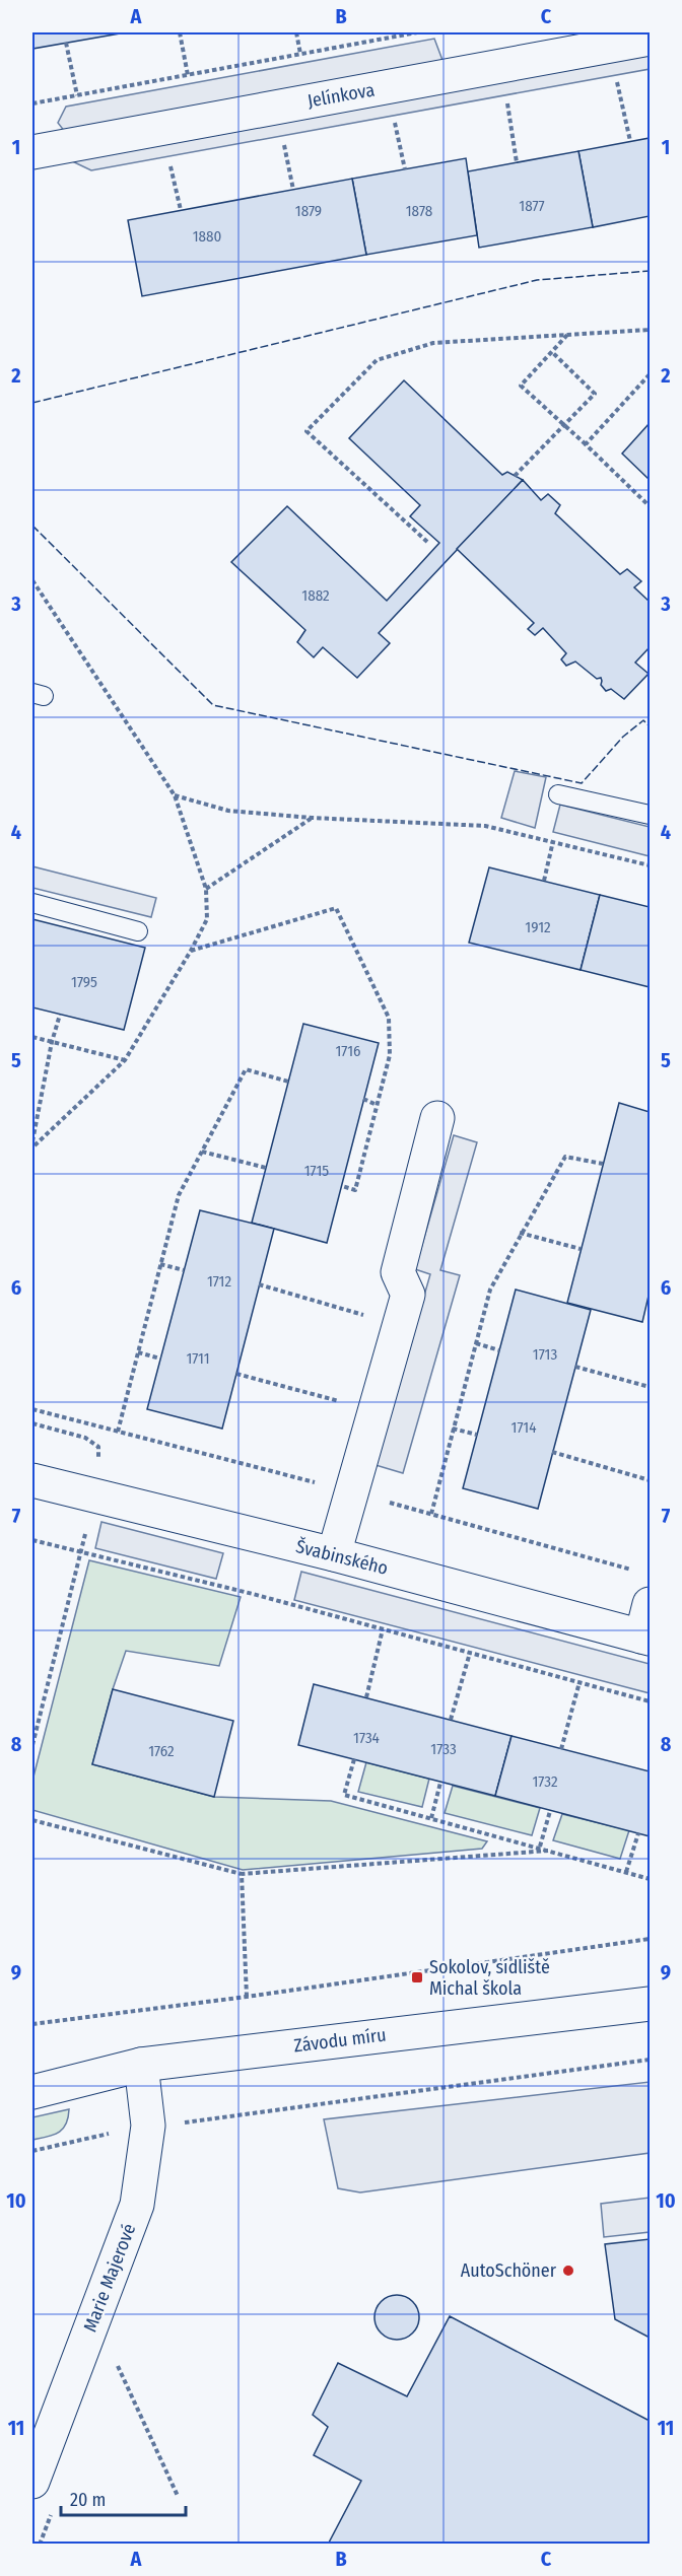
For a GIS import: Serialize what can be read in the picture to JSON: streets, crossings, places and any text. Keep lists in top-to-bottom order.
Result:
{
  "streets": {
    "street": [
      "Jelínkova",
      "Švabinského",
      "Závodu míru",
      "Marie Majerové"
    ]
  },
  "crossings": [
    ["Závodu míru", "Marie Majerové"]
  ],
  "places": {
    "transit": ["Sokolov, sídliště Michal škola"],
    "other": ["AutoSchöner"]
  },
  "house_numbers": [
    "1877",
    "1879",
    "1878",
    "1880",
    "1882",
    "1912",
    "1795",
    "1716",
    "1715",
    "1712",
    "1713",
    "1711",
    "1714",
    "1734",
    "1733",
    "1762",
    "1732"
  ],
  "scale_bar": "20 m",
  "grid": {
    "columns": ["A", "B", "C"],
    "rows": [
      "1",
      "2",
      "3",
      "4",
      "5",
      "6",
      "7",
      "8",
      "9",
      "10",
      "11"
    ]
  }
}
